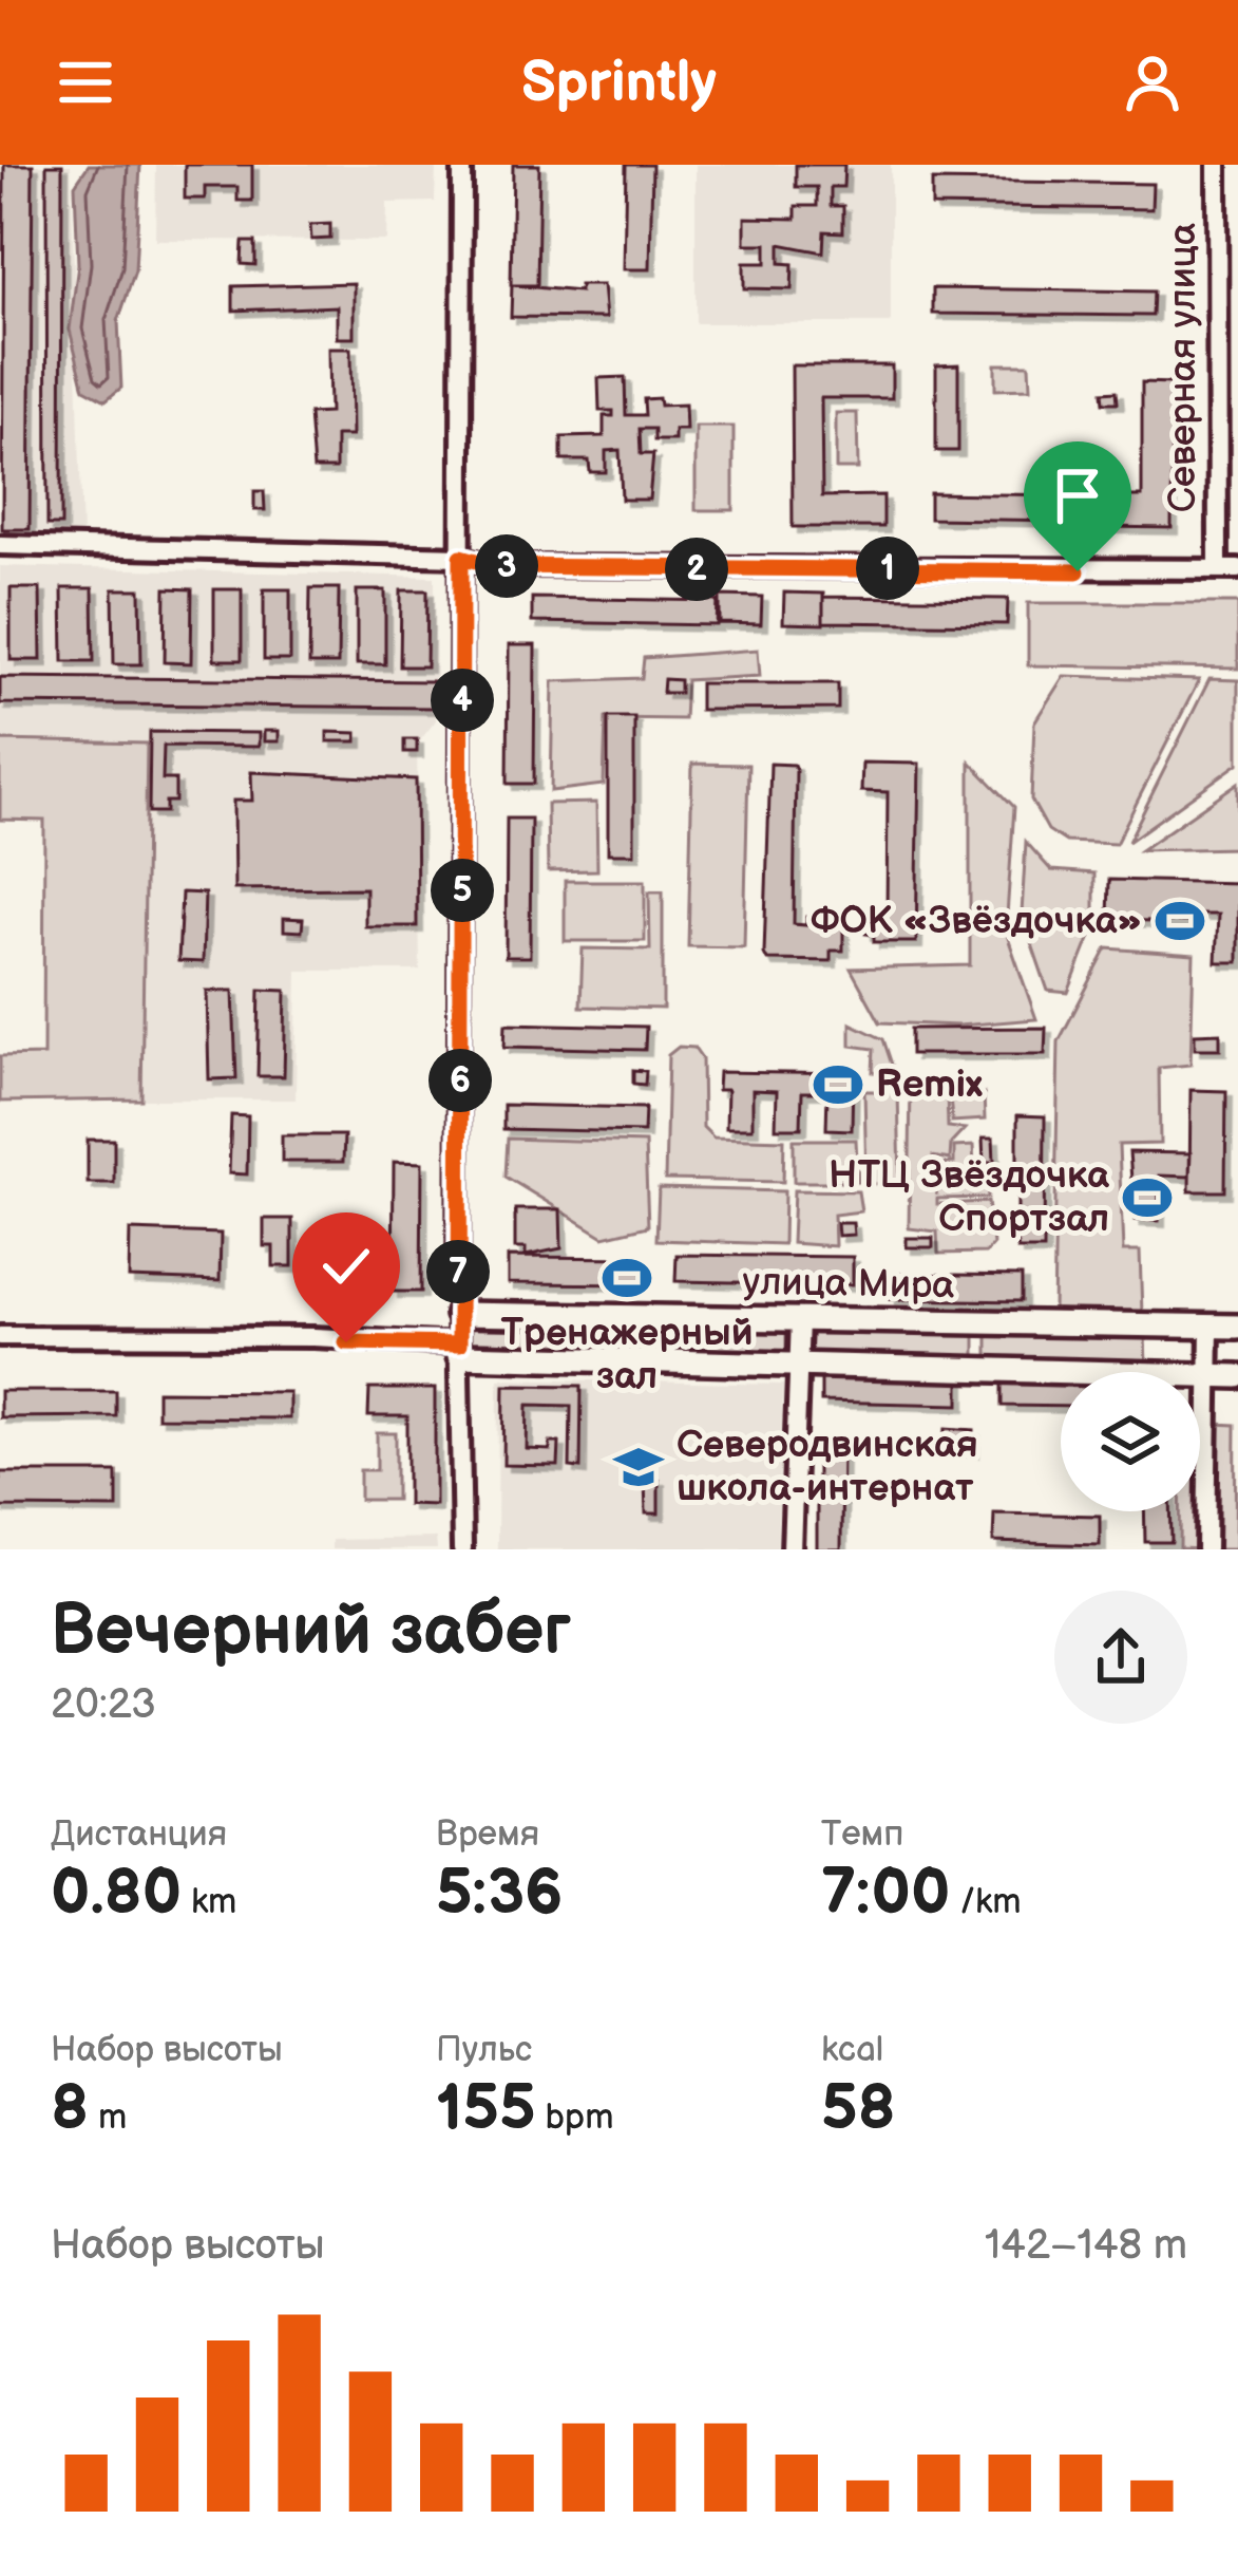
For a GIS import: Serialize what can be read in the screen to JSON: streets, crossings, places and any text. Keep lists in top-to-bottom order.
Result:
{
  "streets": {
    "main road": ["улица Мира"],
    "street": ["Северная улица"]
  },
  "places": {
    "sports": [
      "ФОК «Звёздочка»",
      "Remix",
      "НТЦ Звёздочка Спортзал",
      "Тренажерный зал"
    ],
    "school or university": ["Северодвинская школа-интернат"]
  },
  "page": {
    "header": "Sprintly",
    "pins": [
      "3",
      "1",
      "2",
      "4",
      "5",
      "6",
      "7"
    ],
    "heading": ["Вечерний забег", "20:23"],
    "stats": [
      ["Дистанция", "0.80 km"],
      ["Время", "5:36"],
      ["Темп", "7:00 /km"],
      ["Набор высоты", "8 m"],
      ["Пульс", "155 bpm"],
      ["kcal", "58"]
    ],
    "chart": ["Набор высоты", "142–148 m"]
  }
}
